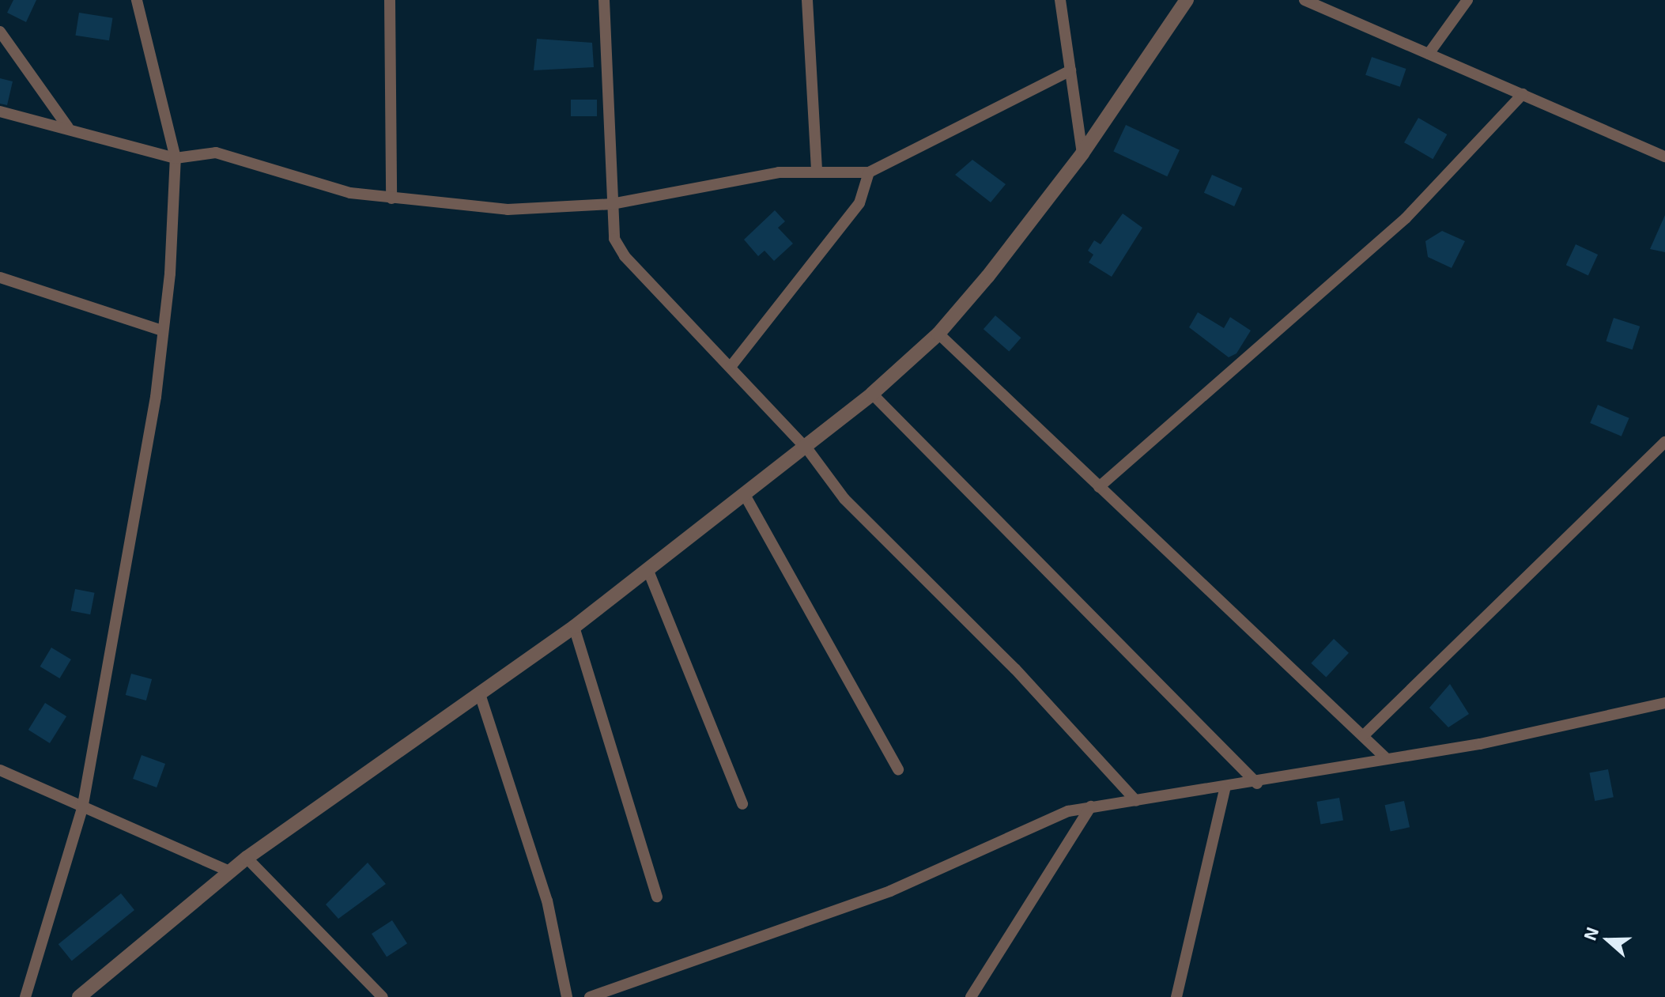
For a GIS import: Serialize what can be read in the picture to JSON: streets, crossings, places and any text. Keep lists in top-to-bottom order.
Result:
{
  "north": "left"
}
